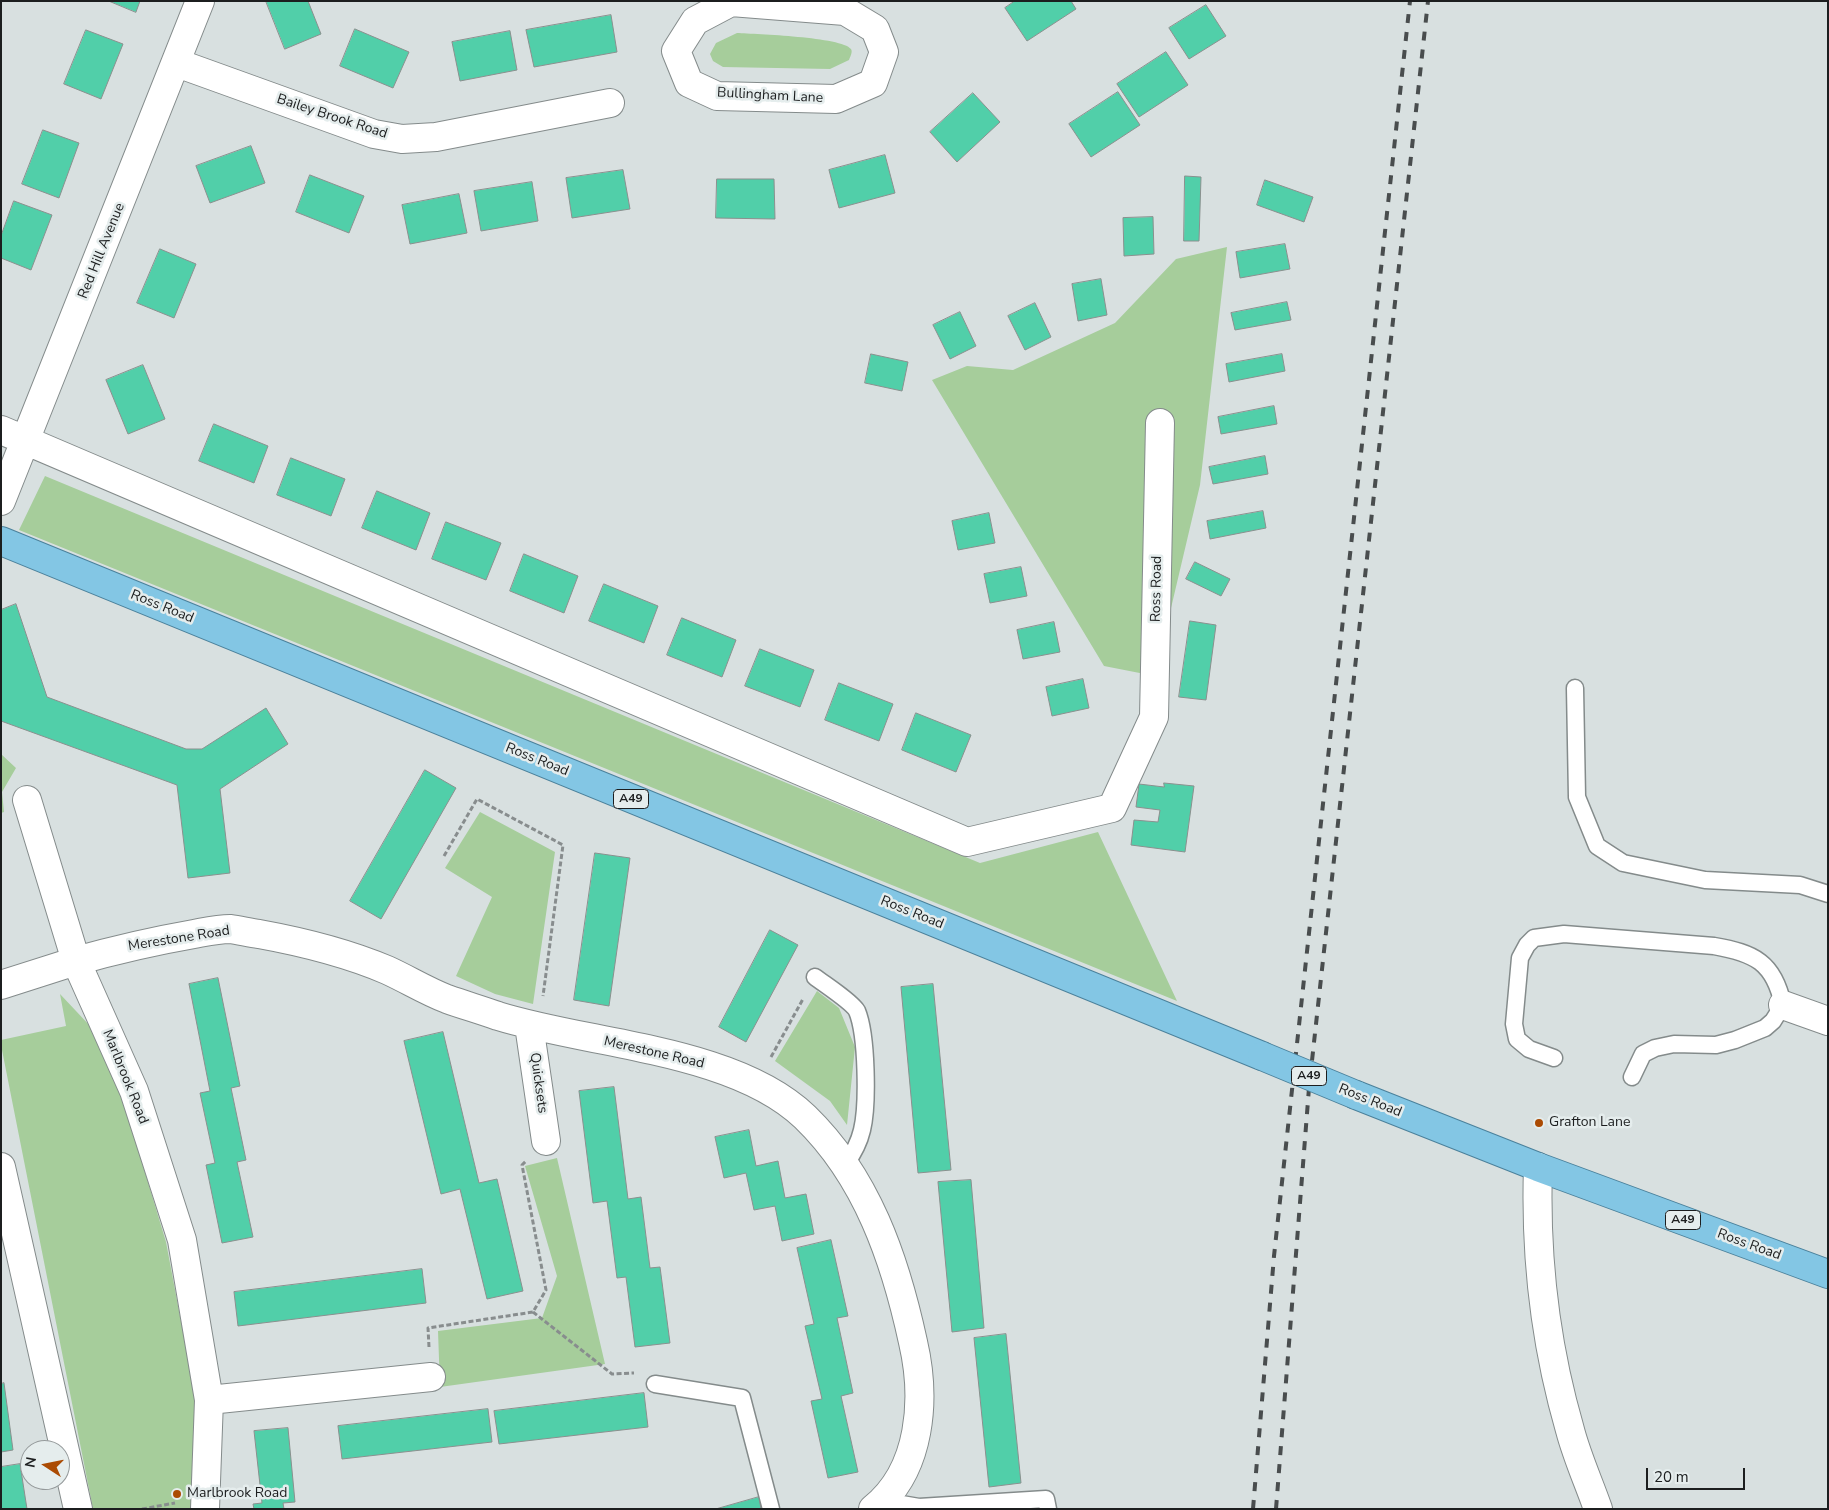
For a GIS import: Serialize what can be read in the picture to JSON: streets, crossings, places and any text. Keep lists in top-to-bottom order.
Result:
{
  "streets": {
    "highway": ["Ross Road", "A49"],
    "street": [
      "Bullingham Lane",
      "Bailey Brook Road",
      "Red Hill Avenue",
      "Merestone Road",
      "Marlbrook Road",
      "Quicksets"
    ]
  },
  "crossings": [
    ["Bailey Brook Road", "Red Hill Avenue"],
    ["Red Hill Avenue", "Ross Road"],
    ["Merestone Road", "Marlbrook Road"],
    ["Merestone Road", "Quicksets"]
  ],
  "places": ["Grafton Lane", "Marlbrook Road"],
  "scale_bar": "20 m",
  "north": "left"
}
